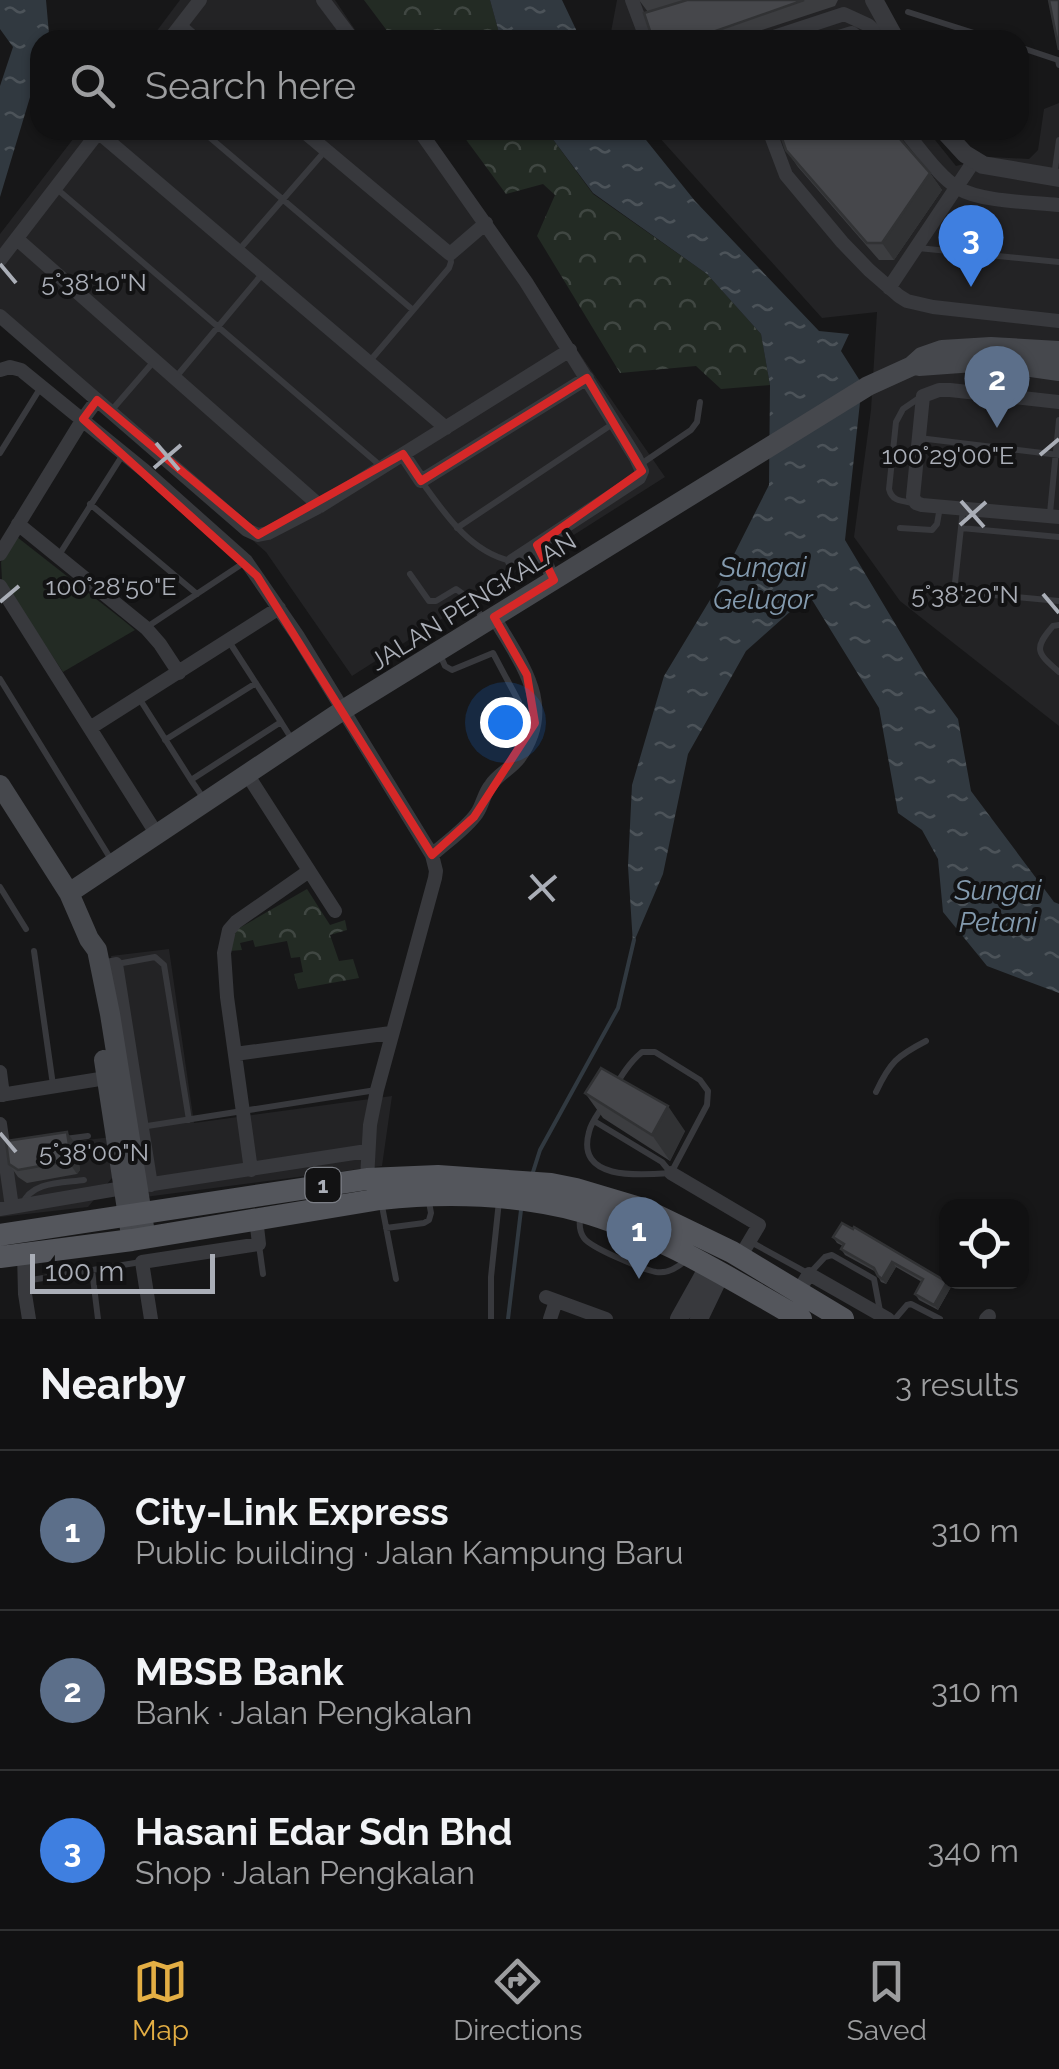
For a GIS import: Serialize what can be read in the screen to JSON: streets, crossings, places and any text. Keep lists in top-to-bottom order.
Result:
{
  "streets": {
    "main road": ["JALAN PENGKALAN", "1"]
  },
  "water": ["Sungai Gelugor", "Sungai Petani"],
  "scale_bar": "100 m",
  "page": {
    "search": "Search here",
    "pins": ["3", "2", "1"],
    "scale": "100 m",
    "heading": ["Nearby", "3 results"],
    "list": [
      {
        "mark": "1",
        "name": "City-Link Express",
        "note": "Public building · Jalan Kampung Baru",
        "value": "310 m"
      },
      {
        "mark": "2",
        "name": "MBSB Bank",
        "note": "Bank · Jalan Pengkalan",
        "value": "310 m"
      },
      {
        "mark": "3",
        "name": "Hasani Edar Sdn Bhd",
        "note": "Shop · Jalan Pengkalan",
        "value": "340 m"
      }
    ],
    "nav": ["Map", "Directions", "Saved"]
  },
  "coordinates": [
    "5°38'10\"N",
    "100°29'00\"E",
    "100°28'50\"E",
    "5°38'20\"N",
    "5°38'00\"N"
  ]
}
